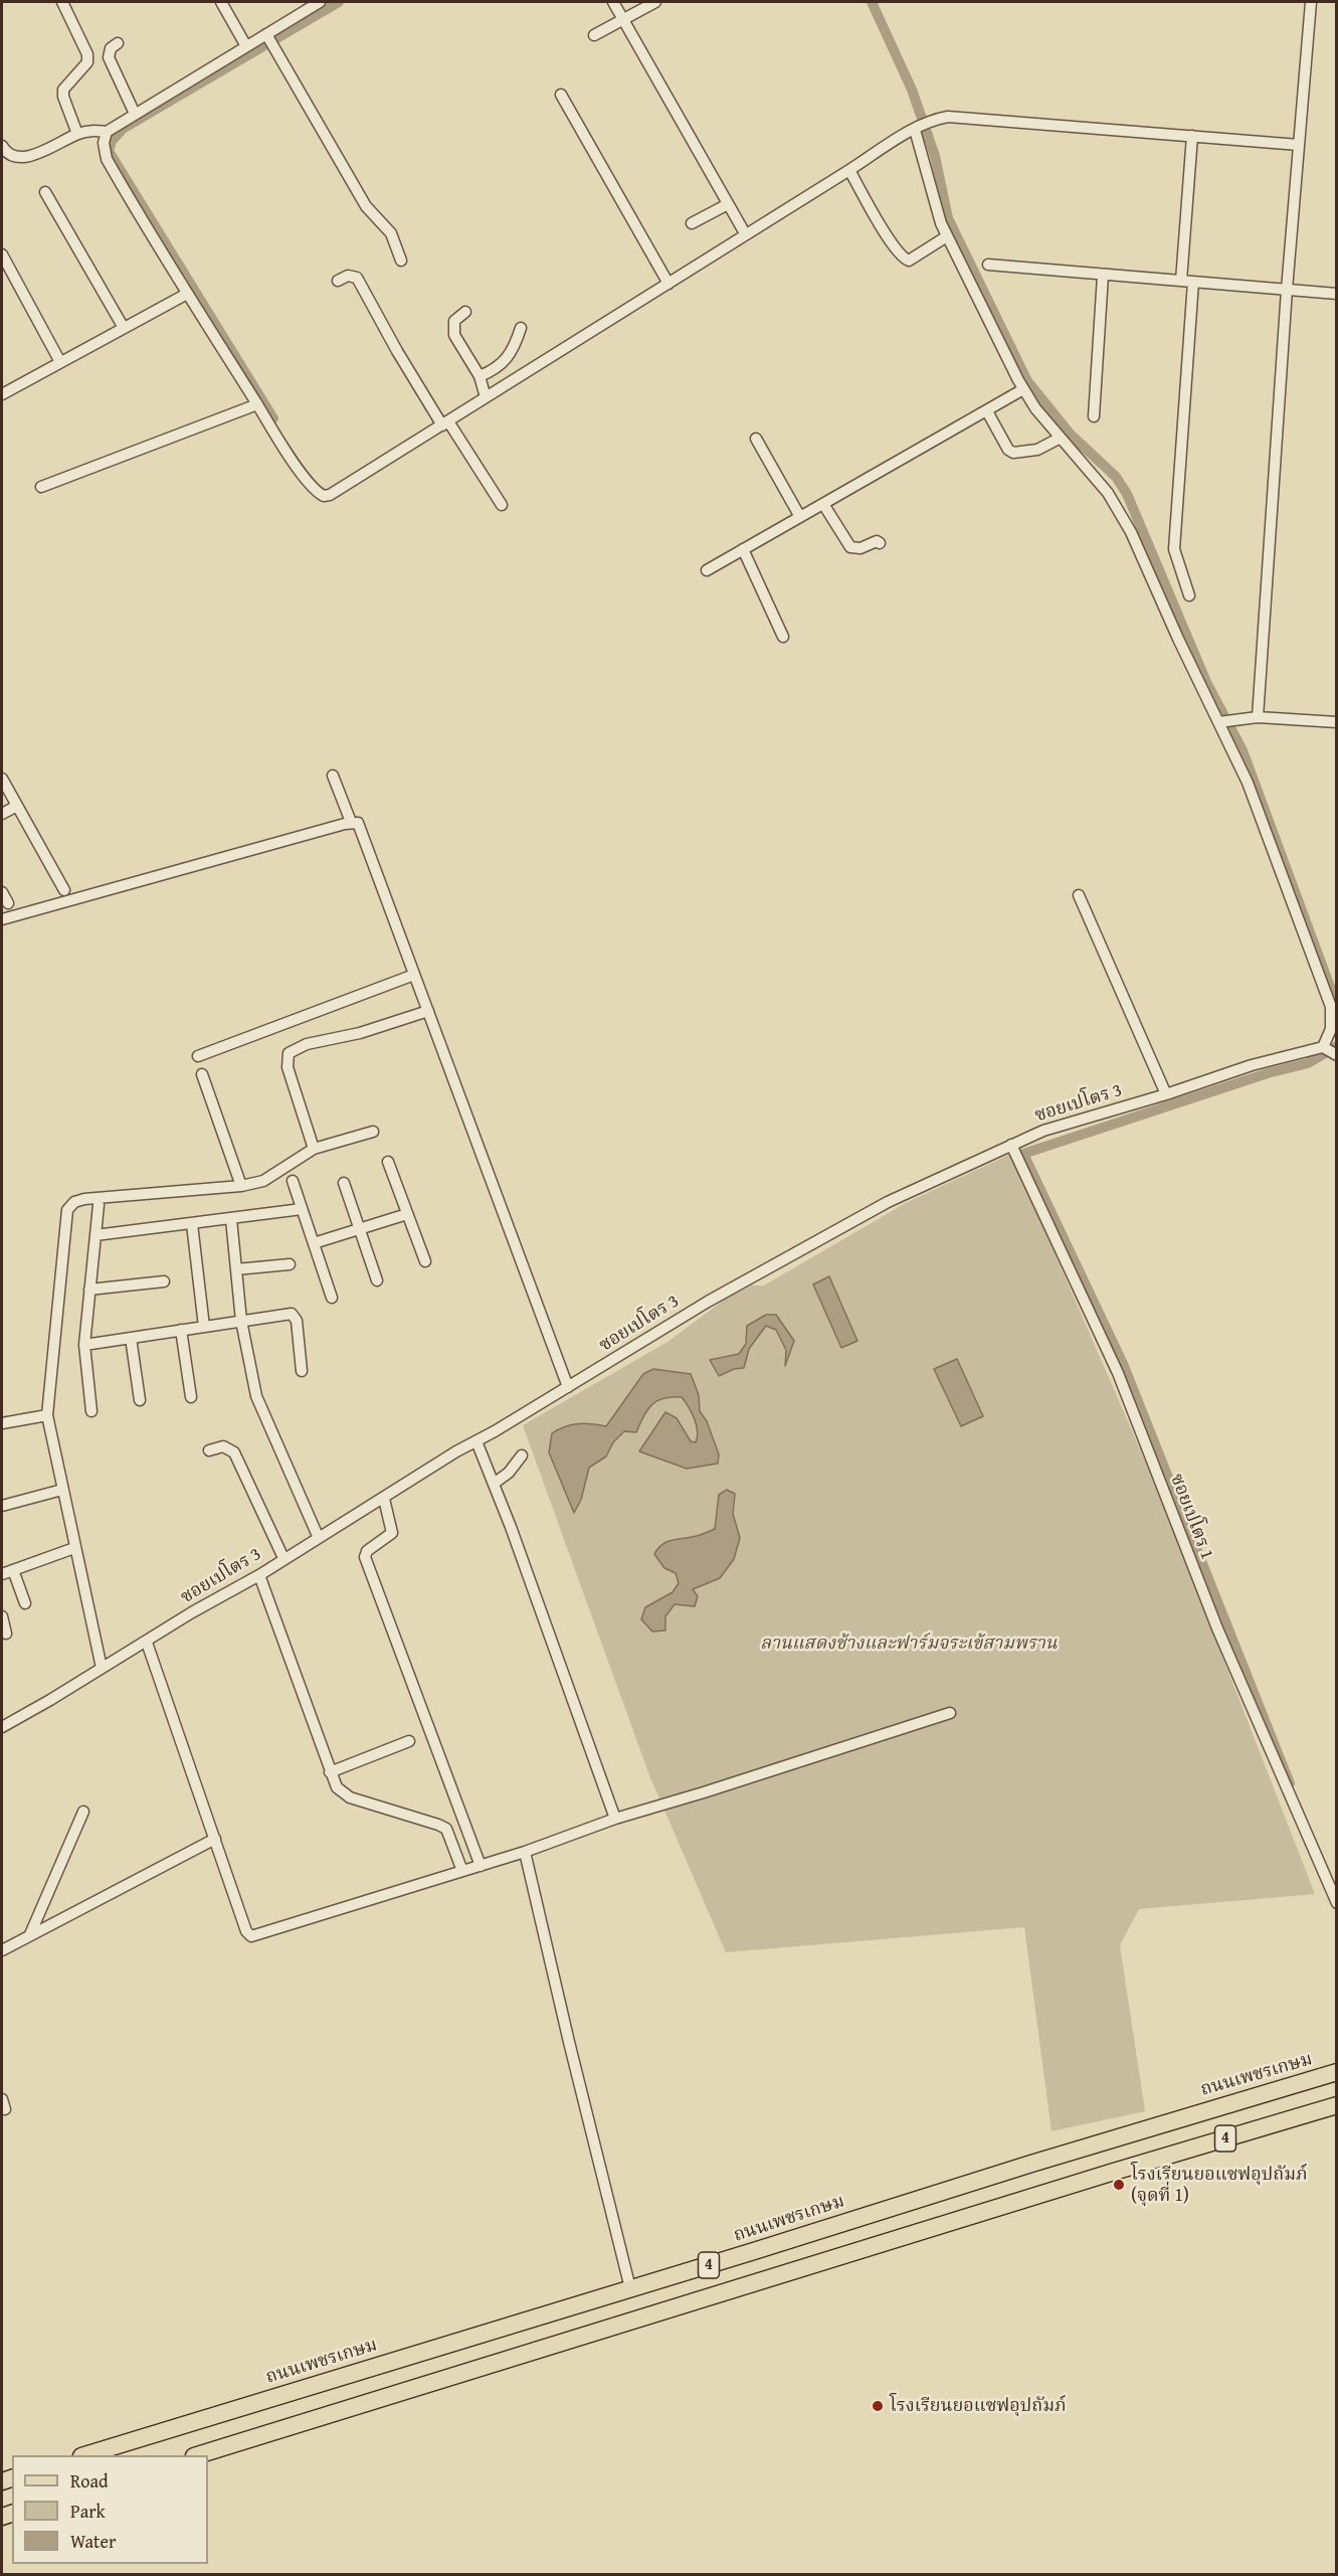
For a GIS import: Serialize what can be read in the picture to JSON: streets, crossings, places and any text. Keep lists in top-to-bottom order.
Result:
{
  "streets": {
    "main road": ["ถนนเพชรเกษม", "4"],
    "street": ["ซอยเปโตร 3", "ซอยเปโตร 1"]
  },
  "crossings": [
    ["ซอยเปโตร 3", "ซอยเปโตร 1"]
  ],
  "parks": ["ลานแสดงช้างและฟาร์มจระเข้สามพราน"],
  "places": ["โรงเรียนยอแซฟอุปถัมภ์ (จุดที่ 1)", "โรงเรียนยอแซฟอุปถัมภ์"],
  "legend": ["Road", "Park", "Water"]
}
